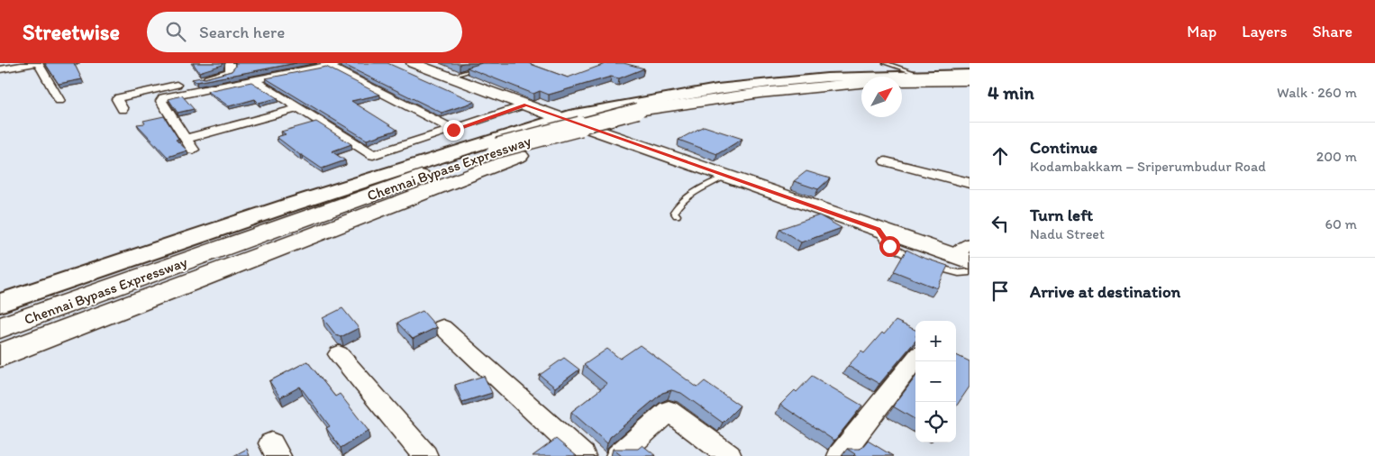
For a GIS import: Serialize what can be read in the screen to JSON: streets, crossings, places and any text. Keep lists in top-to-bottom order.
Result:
{
  "streets": {
    "main road": ["Chennai Bypass Expressway"]
  },
  "north": "top right",
  "page": {
    "header": "Streetwise",
    "search": "Search here",
    "nav": ["Map", "Layers", "Share"],
    "heading": ["4 min", "Walk · 260 m"],
    "list": [
      ["Continue", "Kodambakkam – Sriperumbudur Road", "200 m"],
      ["Turn left", "Nadu Street", "60 m"],
      "Arrive at destination"
    ],
    "map_buttons": ["+", "−"]
  }
}
